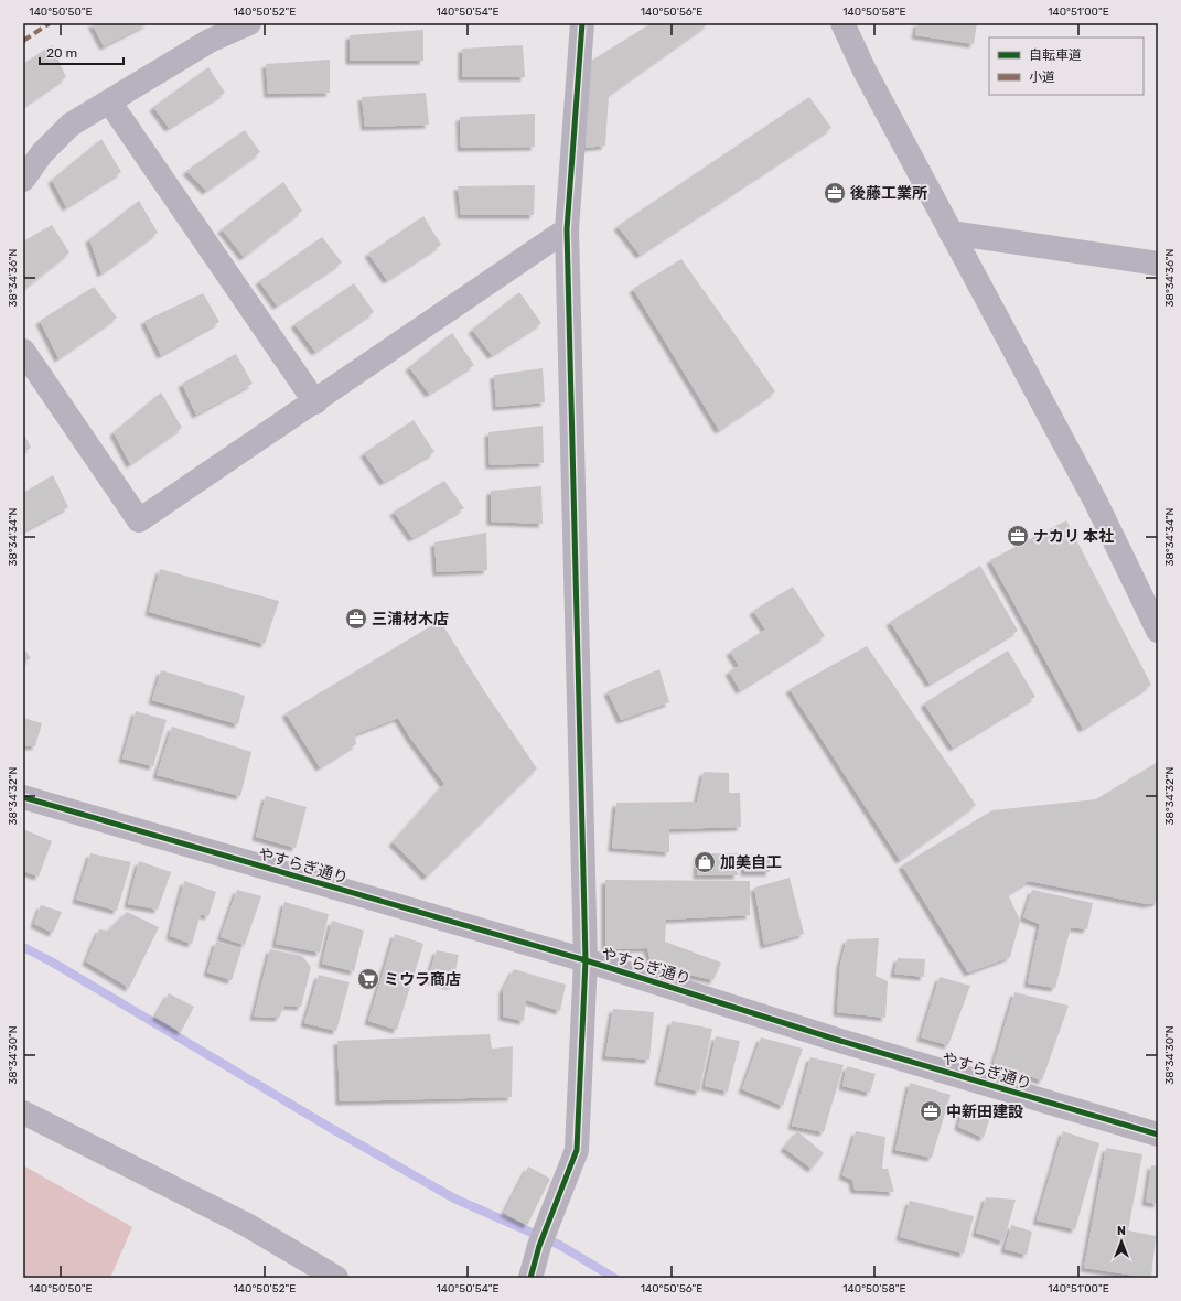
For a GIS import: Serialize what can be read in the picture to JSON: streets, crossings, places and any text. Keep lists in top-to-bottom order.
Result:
{
  "streets": {
    "street": ["やすらぎ通り"]
  },
  "places": {
    "office": [
      "後藤工業所",
      "ナカリ 本社",
      "三浦材木店",
      "中新田建設"
    ],
    "shop": ["加美自工"],
    "supermarket": ["ミウラ商店"]
  },
  "legend": ["自転車道", "小道"],
  "scale_bar": "20 m",
  "north": "top",
  "coordinates": [
    "140°50'50\"E",
    "140°50'52\"E",
    "140°50'54\"E",
    "140°50'56\"E",
    "140°50'58\"E",
    "140°51'00\"E",
    "38°34'36\"N",
    "38°34'34\"N",
    "38°34'32\"N",
    "38°34'30\"N"
  ]
}
